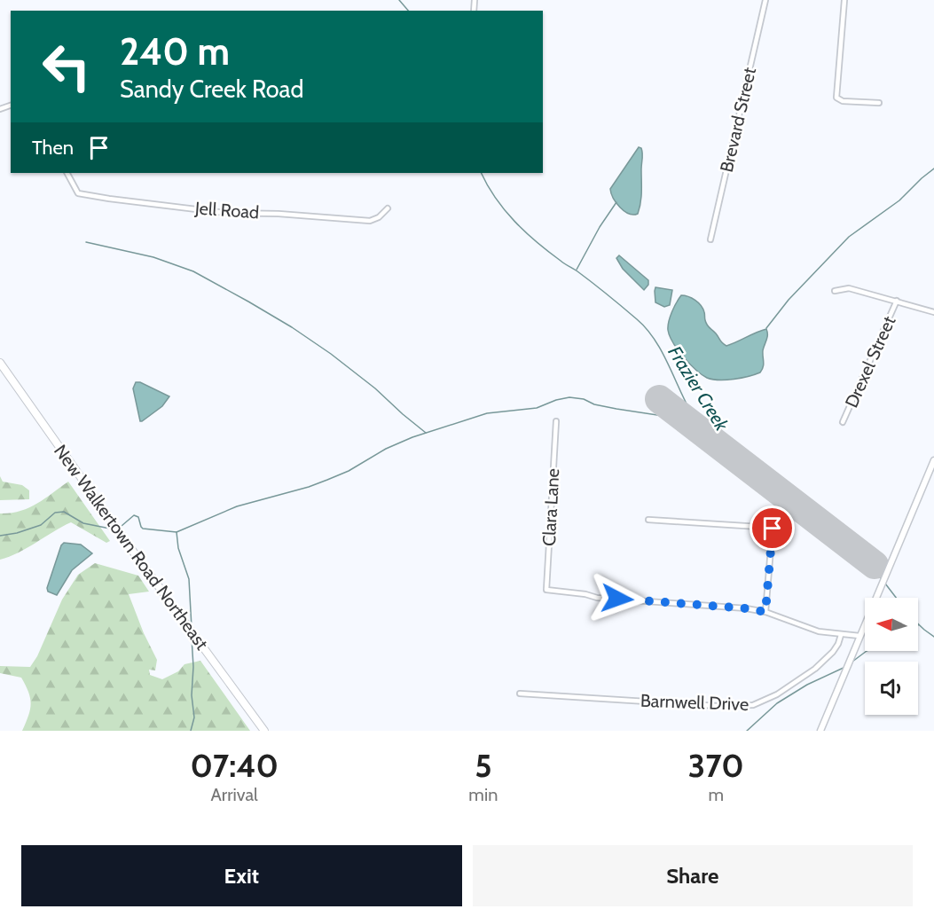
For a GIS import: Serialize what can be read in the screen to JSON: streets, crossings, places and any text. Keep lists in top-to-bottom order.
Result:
{
  "streets": {
    "main road": ["New Walkertown Road Northeast"],
    "street": [
      "Brevard Street",
      "Jell Road",
      "Drexel Street",
      "Clara Lane",
      "Barnwell Drive"
    ]
  },
  "water": ["Frazier Creek"],
  "north": "left",
  "page": {
    "turn": ["240 m", "Sandy Creek Road"],
    "then": "Then",
    "eta": [
      "07:40",
      "Arrival",
      "5",
      "min",
      "370",
      "m"
    ],
    "buttons": ["Exit", "Share"]
  }
}
